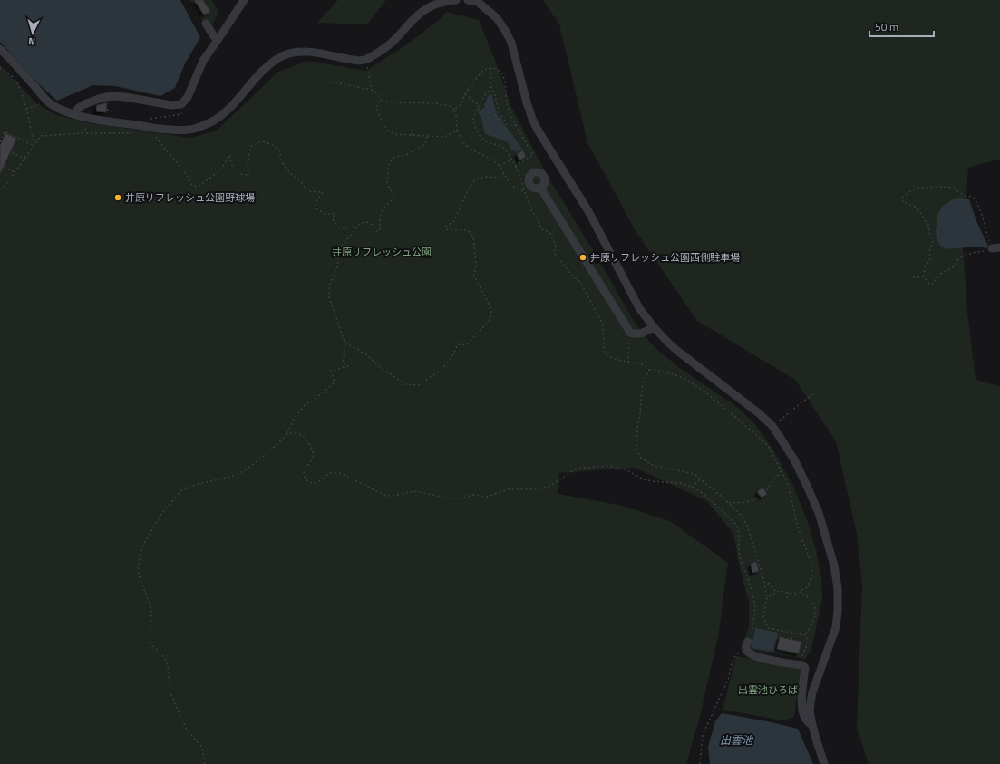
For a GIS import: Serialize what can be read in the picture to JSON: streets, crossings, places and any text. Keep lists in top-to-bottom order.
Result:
{
  "water": ["出雲池"],
  "parks": ["井原リフレッシュ公園", "出雲池ひろば"],
  "places": ["井原リフレッシュ公園野球場", "井原リフレッシュ公園西側駐車場"],
  "scale_bar": "50 m",
  "north": "bottom"
}
